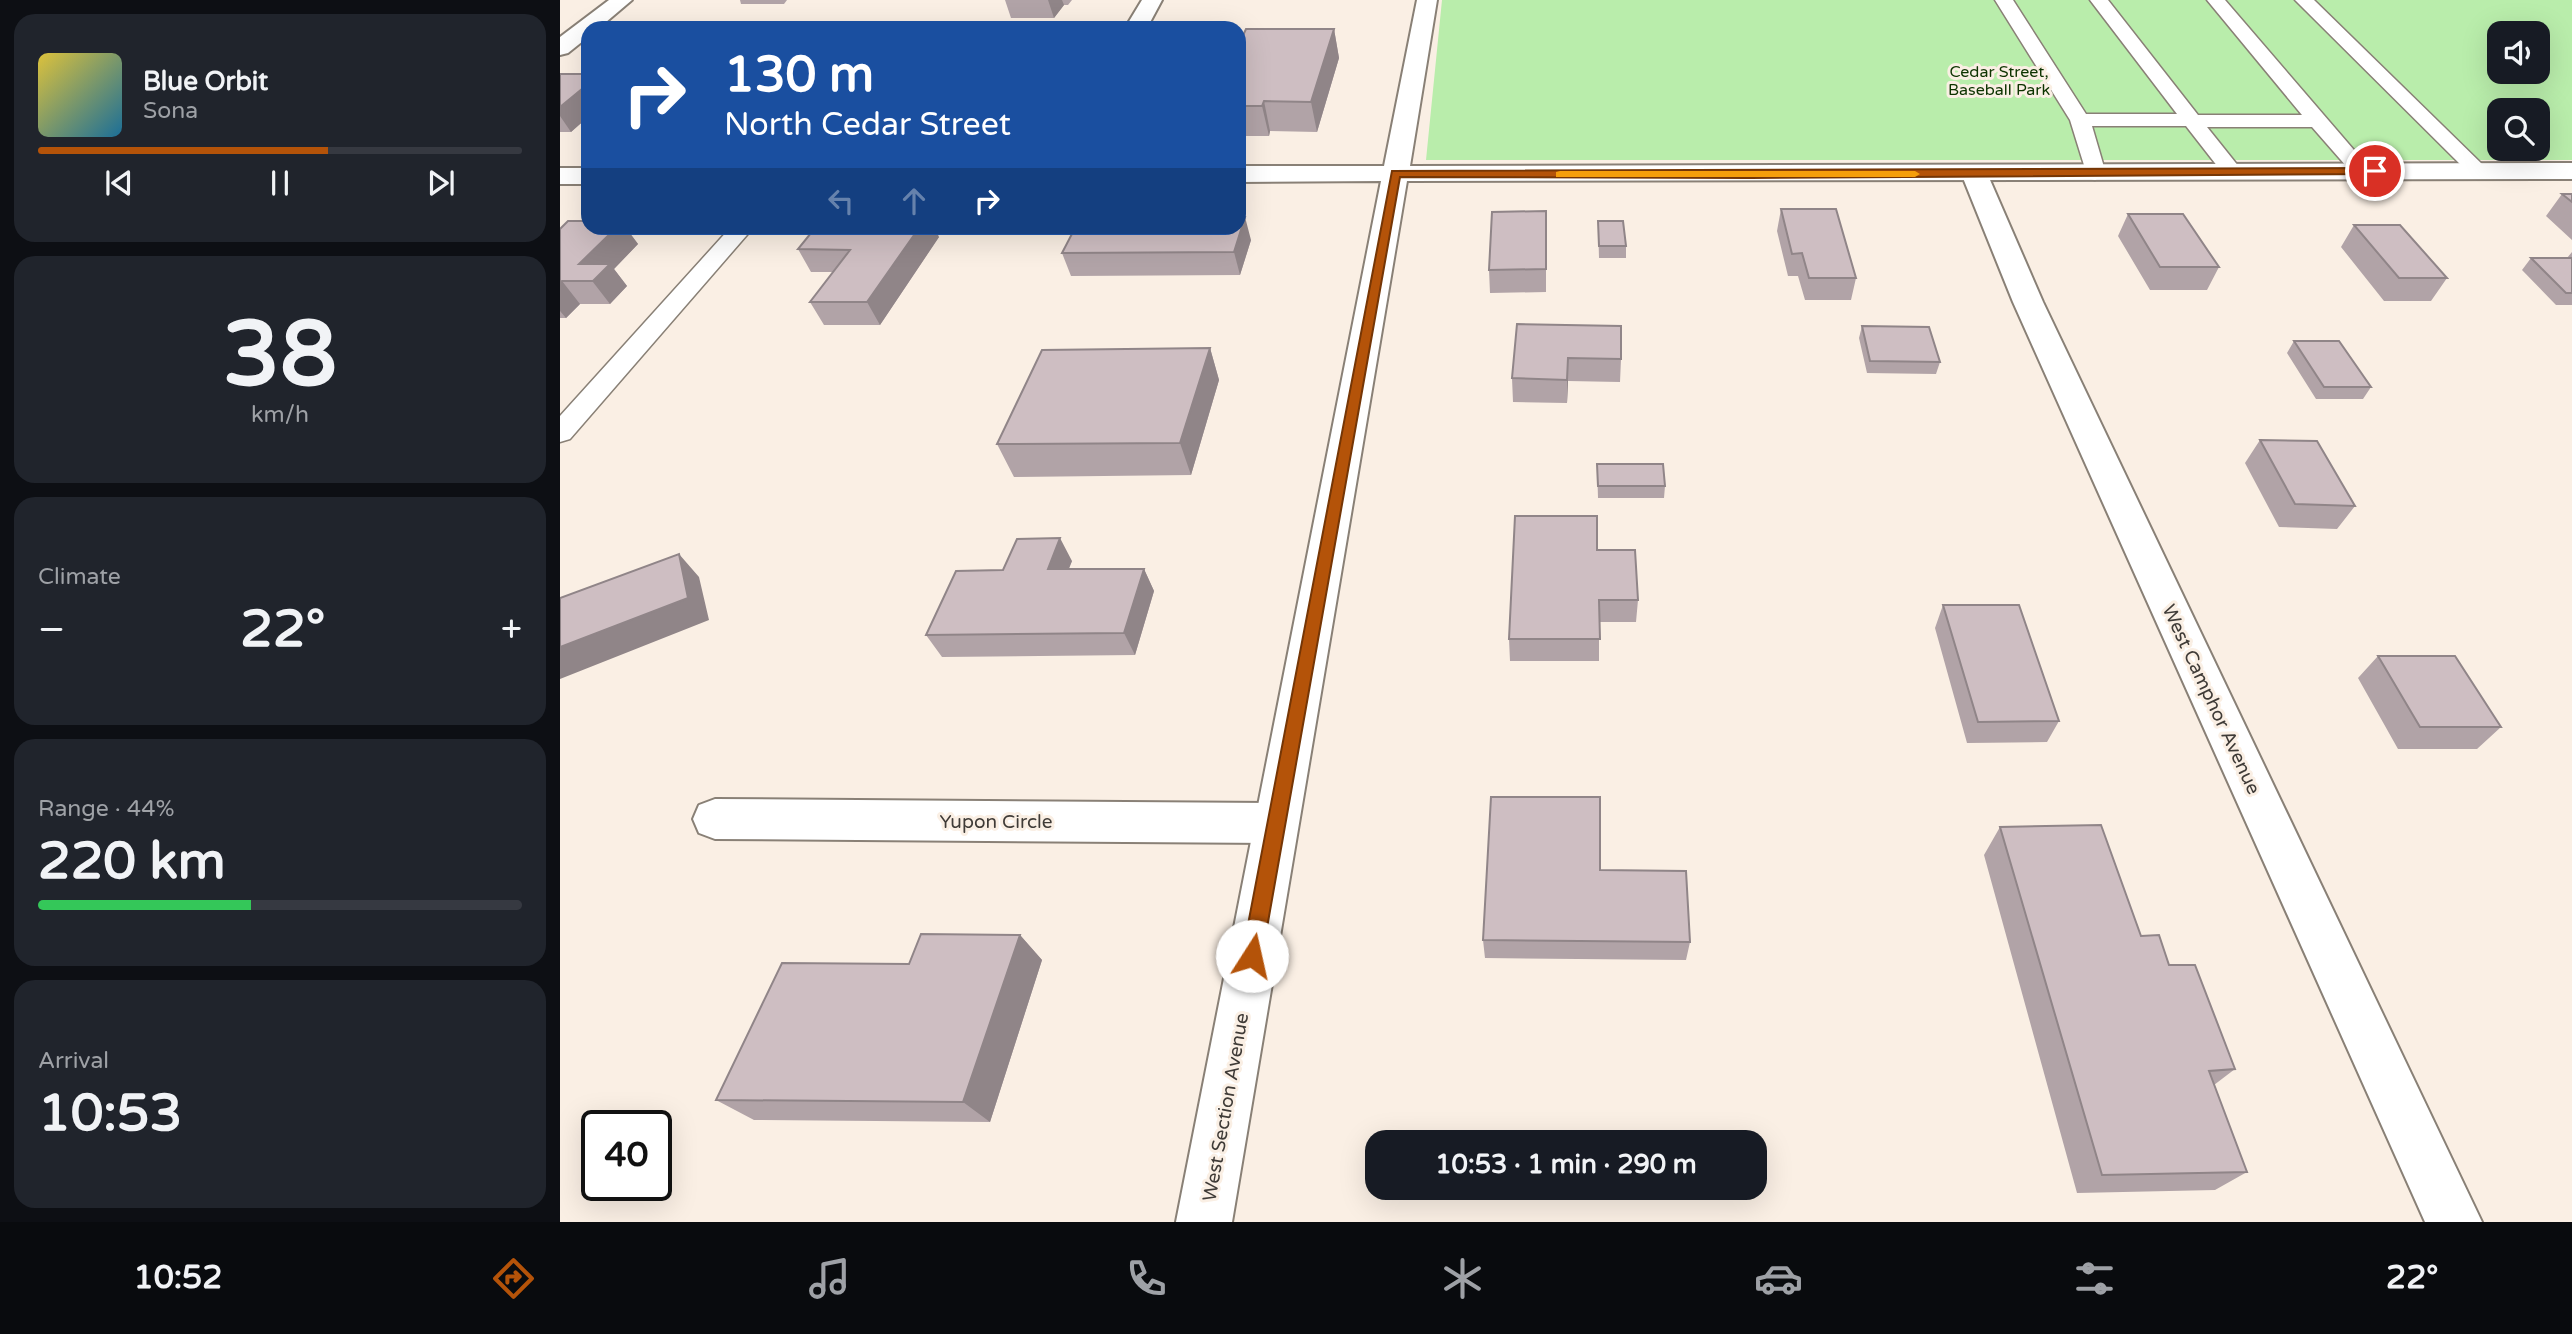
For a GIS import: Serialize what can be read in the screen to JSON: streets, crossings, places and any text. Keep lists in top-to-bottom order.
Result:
{
  "streets": {
    "street": ["West Camphor Avenue", "Yupon Circle", "West Section Avenue"]
  },
  "crossings": [
    ["Yupon Circle", "West Section Avenue"]
  ],
  "parks": ["Cedar Street, Baseball Park"],
  "page": {
    "turn": ["130 m", "North Cedar Street"],
    "song": ["Blue Orbit", "Sona"],
    "tile": [
      ["38", "km/h"],
      "Climate",
      ["Range · 44%", "220 km"],
      ["Arrival", "10:53"]
    ],
    "heat": ["−", "22°", "+"],
    "limit": "40",
    "trip": "10:53 · 1 min · 290 m",
    "tabs": ["10:52", "22°"]
  }
}
